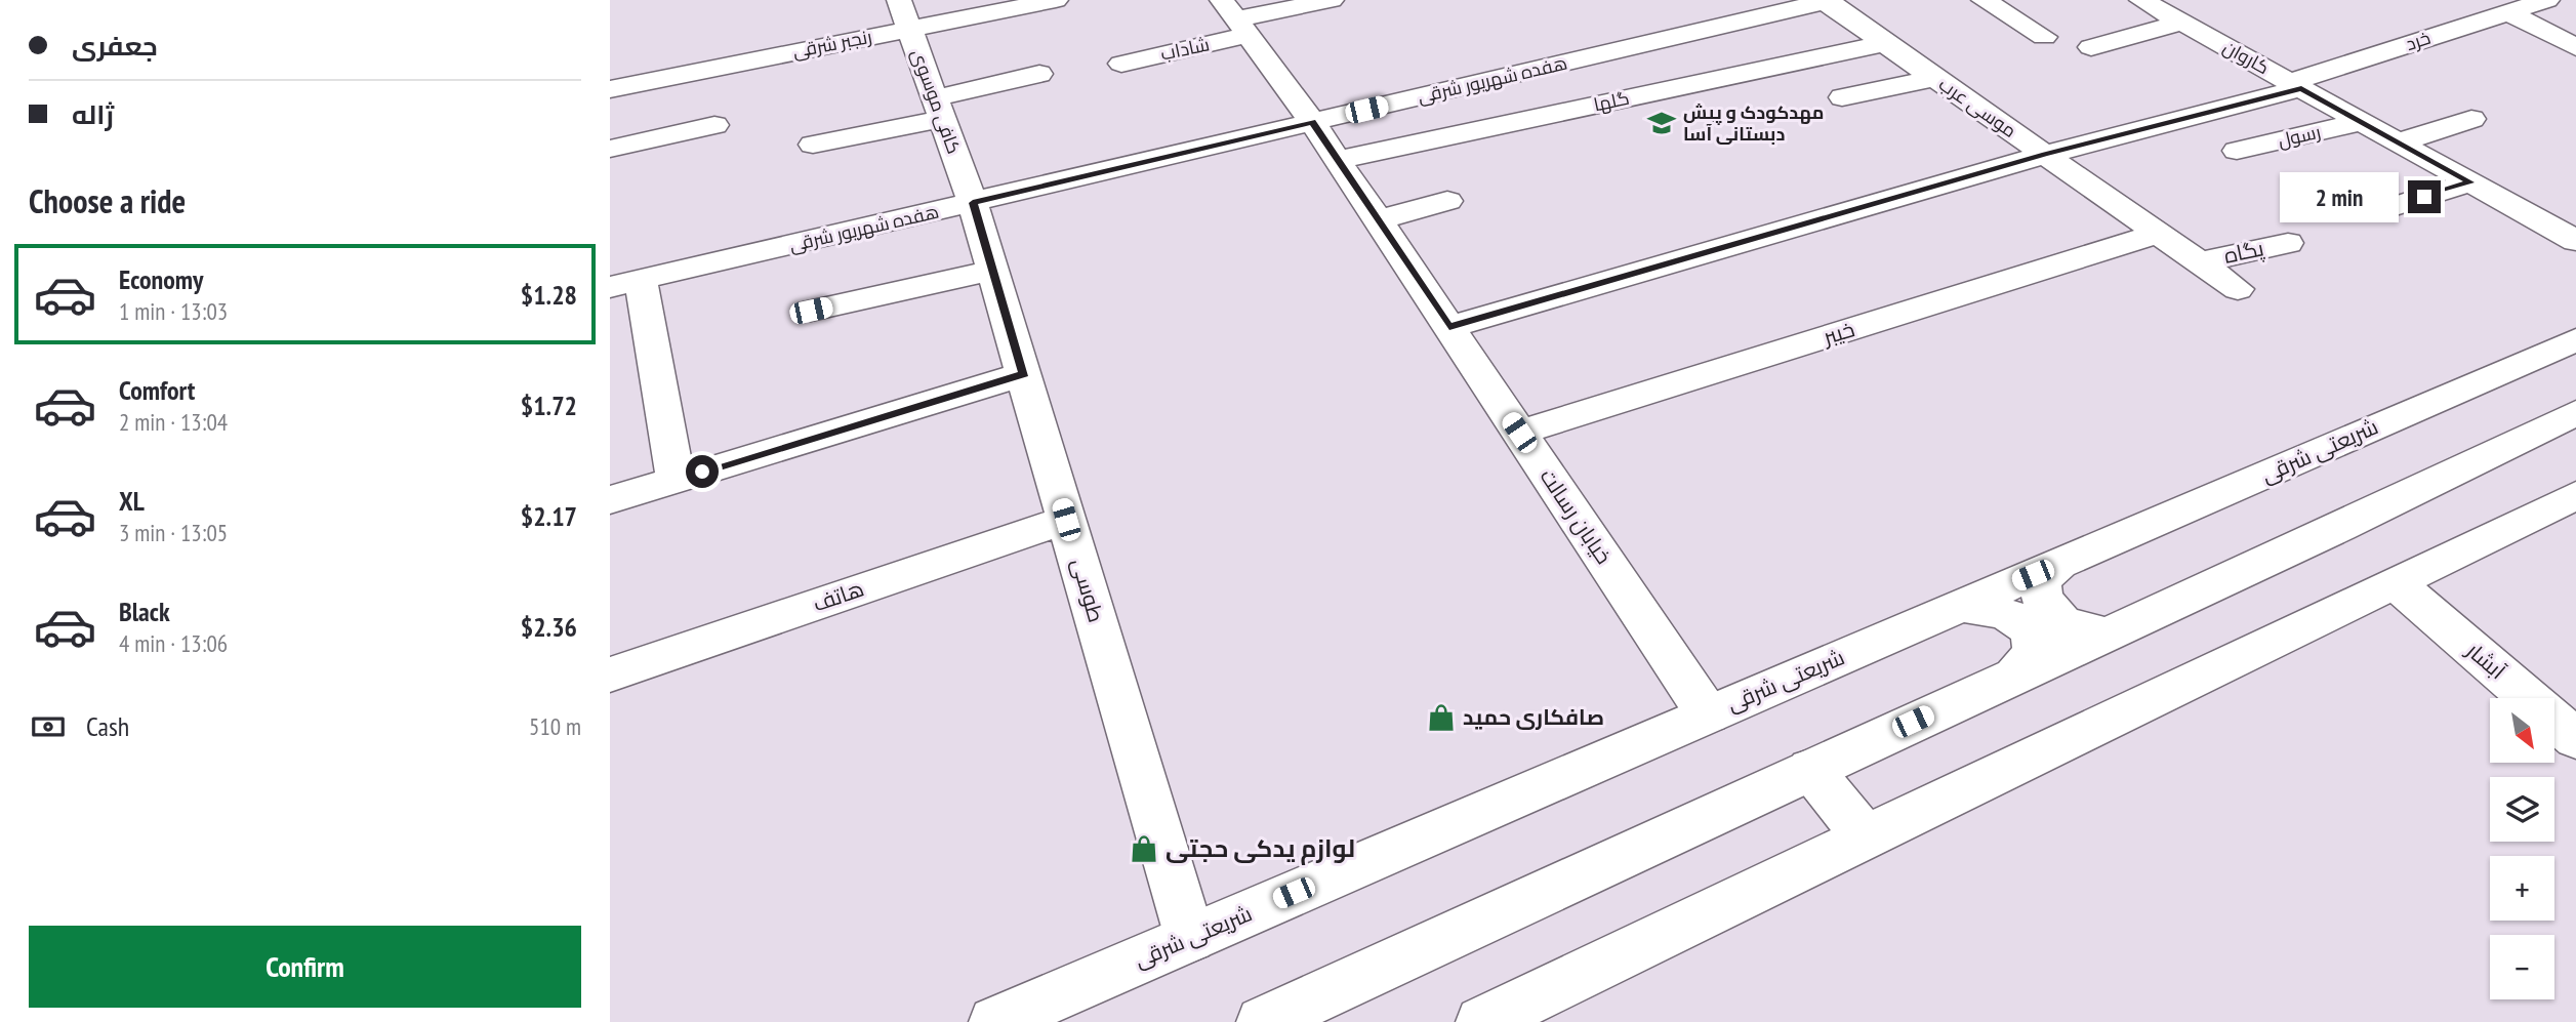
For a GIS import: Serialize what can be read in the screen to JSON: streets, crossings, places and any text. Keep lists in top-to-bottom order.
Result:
{
  "streets": {
    "street": [
      "خرد",
      "رنجبر شرقی",
      "شاداب",
      "کاروان",
      "هفده شهریور شرقی",
      "کافی موسوی",
      "گلها",
      "موسی عرب",
      "رسول",
      "پگاه",
      "خیبر",
      "شریعتی شرقی",
      "خیابان رسالت",
      "طوسی",
      "هاتف",
      "آبشار"
    ]
  },
  "crossings": [
    ["خرد", "کاروان"],
    ["خرد", "موسی عرب"],
    ["خرد", "خیابان رسالت"],
    ["رنجبر شرقی", "کافی موسوی"],
    ["شاداب", "خیابان رسالت"],
    ["کاروان", "رسول"],
    ["هفده شهریور شرقی", "کافی موسوی"],
    ["هفده شهریور شرقی", "موسی عرب"],
    ["هفده شهریور شرقی", "خیابان رسالت"],
    ["هفده شهریور شرقی", "طوسی"],
    ["کافی موسوی", "طوسی"],
    ["گلها", "موسی عرب"],
    ["گلها", "خیابان رسالت"],
    ["موسی عرب", "پگاه"],
    ["موسی عرب", "خیبر"],
    ["خیبر", "خیابان رسالت"],
    ["شریعتی شرقی", "خیابان رسالت"],
    ["شریعتی شرقی", "طوسی"],
    ["طوسی", "هاتف"]
  ],
  "places": {
    "school or university": ["مهدکودک و پیش دبستانی آسا"],
    "shop": ["صافکاری حمید", "لوازم یدکی حجتی"]
  },
  "north": "bottom right",
  "page": {
    "banner": ["جعفری", "ژاله"],
    "heading": "Choose a ride",
    "bubble": "2 min",
    "list": [
      {
        "name": "Economy",
        "note": "1 min · 13:03",
        "value": "$1.28"
      },
      {
        "name": "Comfort",
        "note": "2 min · 13:04",
        "value": "$1.72"
      },
      {
        "name": "XL",
        "note": "3 min · 13:05",
        "value": "$2.17"
      },
      {
        "name": "Black",
        "note": "4 min · 13:06",
        "value": "$2.36"
      }
    ],
    "pay": ["Cash", "510 m"],
    "map_buttons": ["+", "−"],
    "buttons": "Confirm"
  }
}
